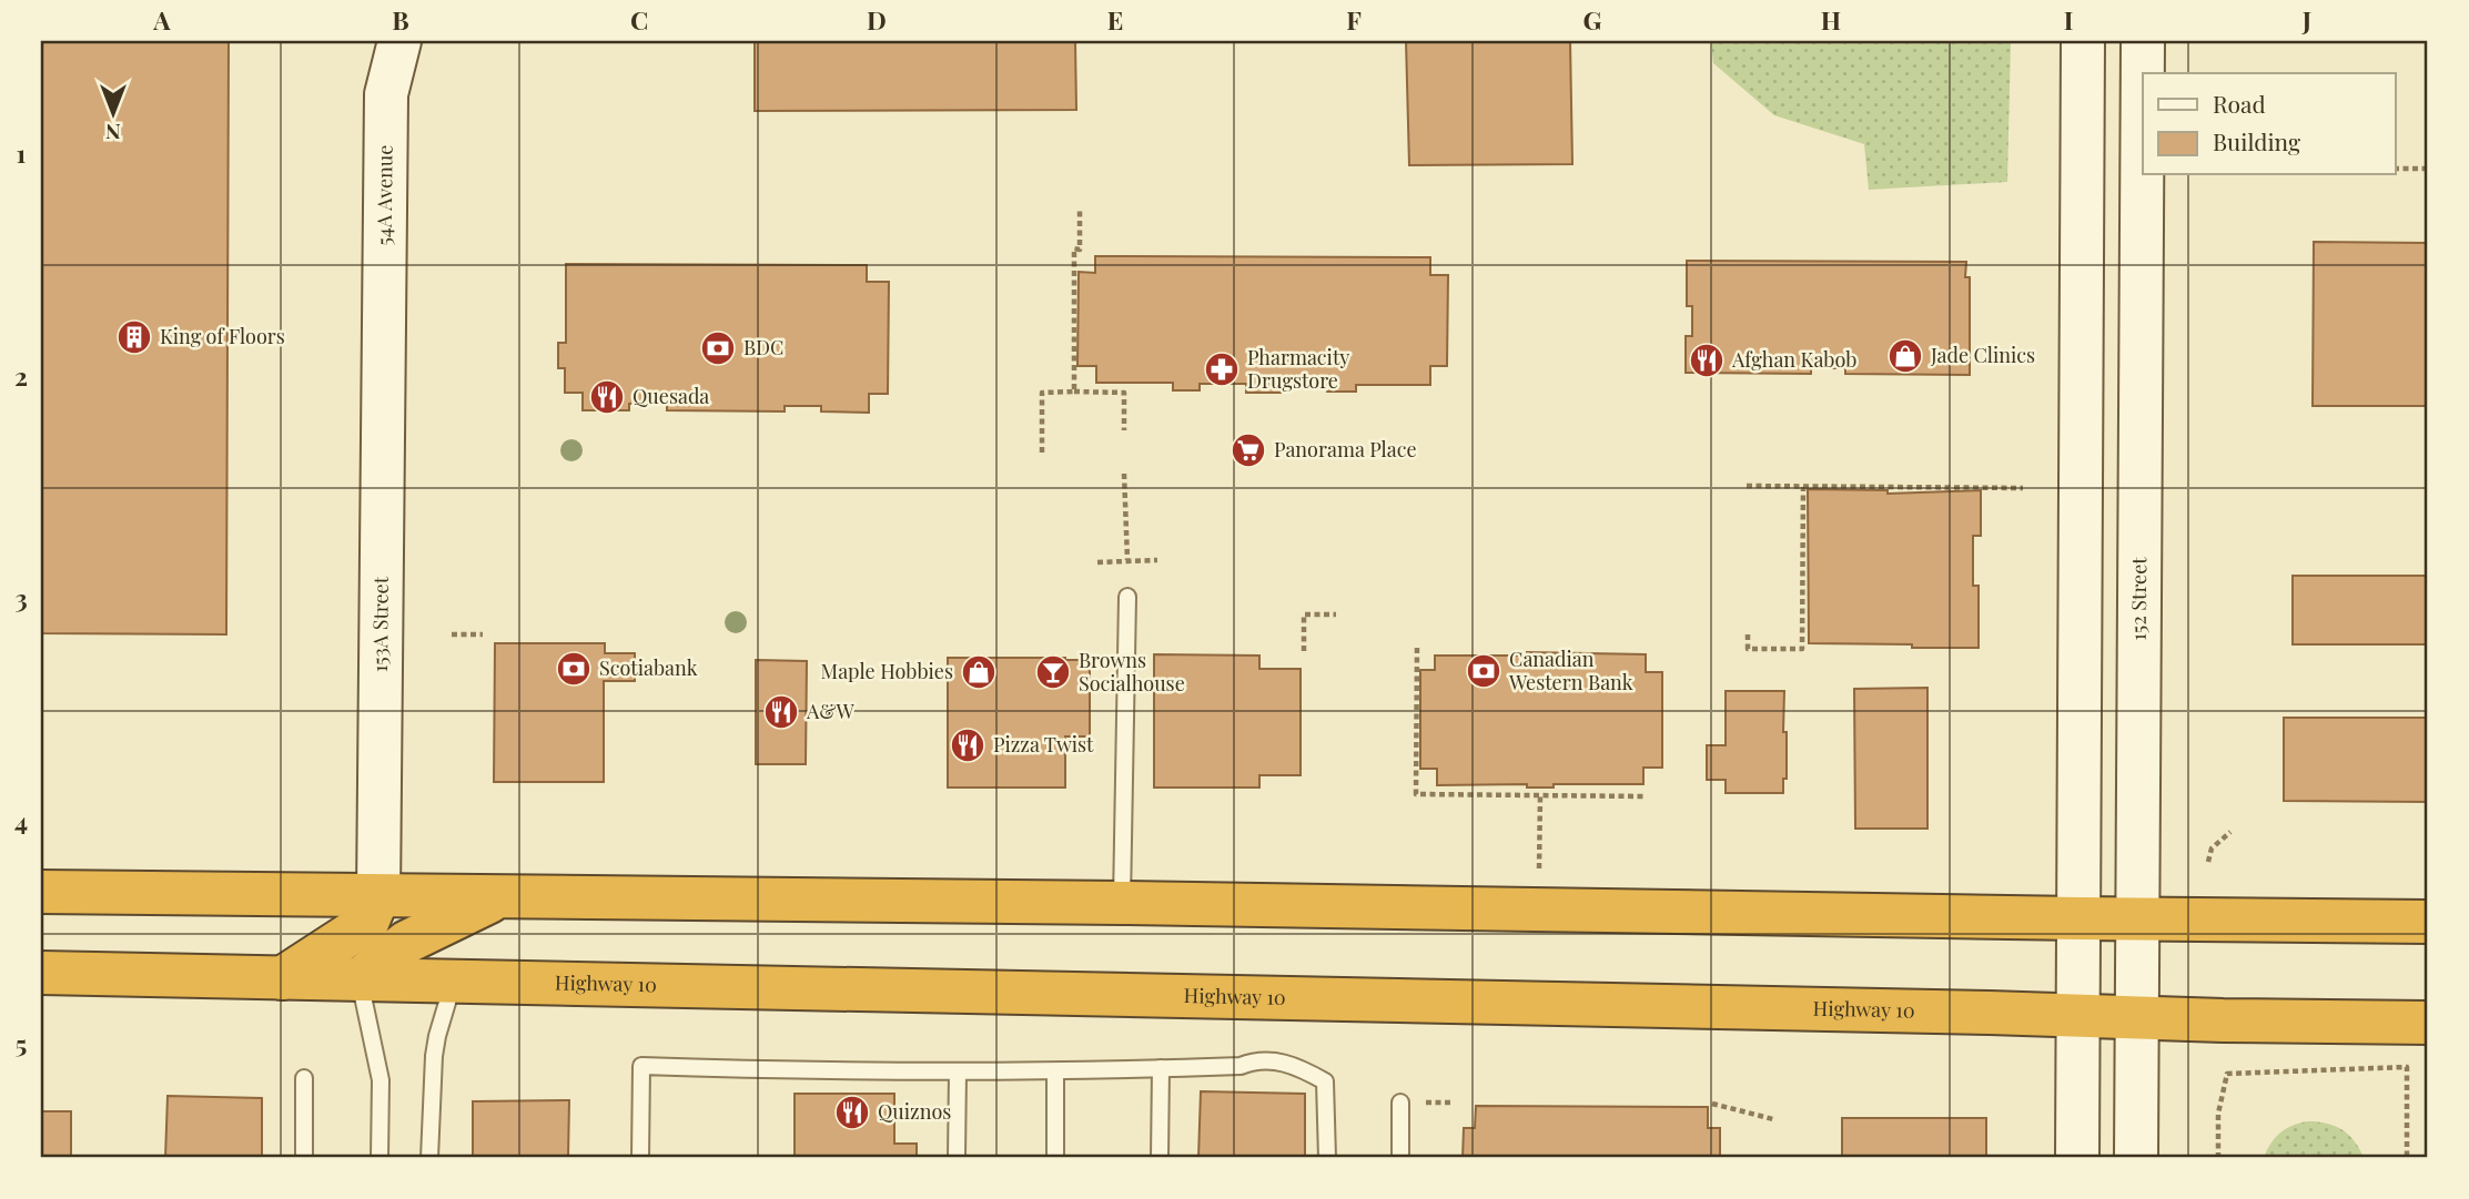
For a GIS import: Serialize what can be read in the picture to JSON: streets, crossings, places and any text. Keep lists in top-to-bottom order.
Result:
{
  "streets": {
    "highway": ["Highway 10"],
    "main road": ["54A Avenue", "152 Street", "153A Street"]
  },
  "crossings": [
    ["54A Avenue", "153A Street"],
    ["152 Street", "Highway 10"]
  ],
  "places": {
    "building": ["King of Floors"],
    "bank": ["BDC", "Scotiabank", "Canadian Western Bank"],
    "shop": ["Jade Clinics", "Maple Hobbies"],
    "restaurant": [
      "Afghan Kabob",
      "Quesada",
      "A&W",
      "Pizza Twist",
      "Quiznos"
    ],
    "pharmacy": ["Pharmacity Drugstore"],
    "supermarket": ["Panorama Place"],
    "bar": ["Browns Socialhouse"]
  },
  "legend": ["Road", "Building"],
  "north": "bottom",
  "grid": {
    "columns": [
      "A",
      "B",
      "C",
      "D",
      "E",
      "F",
      "G",
      "H",
      "I",
      "J"
    ],
    "rows": [
      "1",
      "2",
      "3",
      "4",
      "5"
    ]
  }
}
